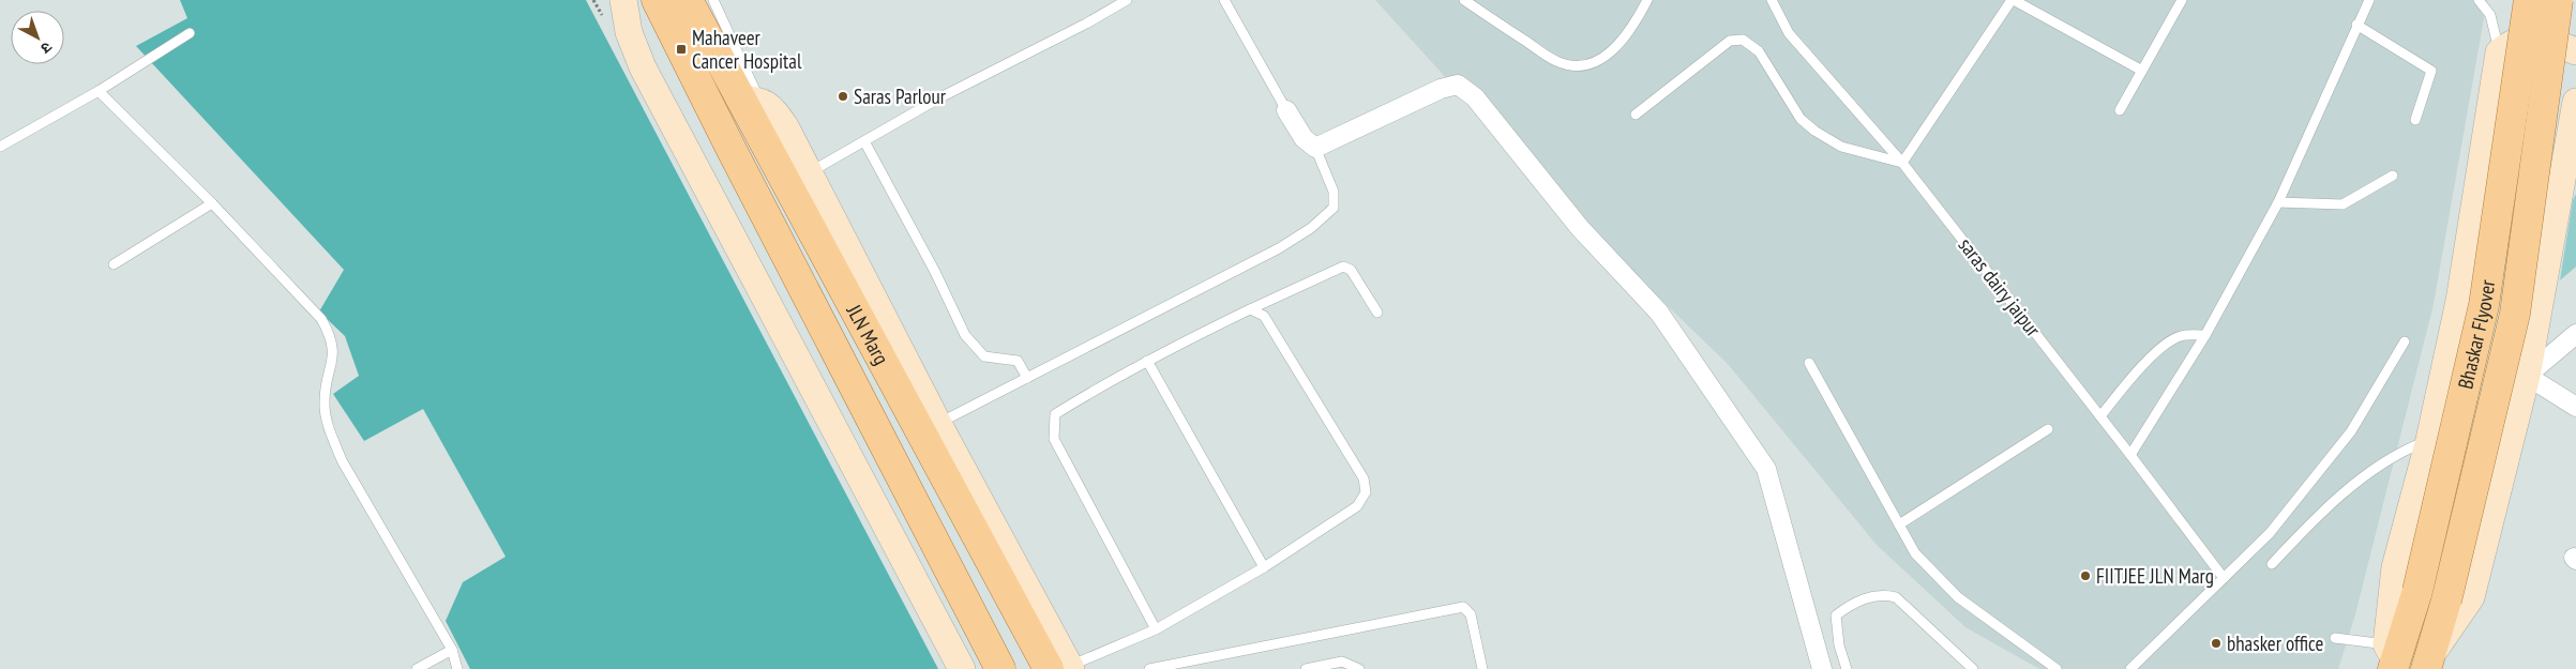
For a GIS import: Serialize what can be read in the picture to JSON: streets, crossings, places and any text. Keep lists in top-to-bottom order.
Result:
{
  "streets": {
    "main road": ["Bhaskar Flyover", "JLN Marg"],
    "lane": ["saras dairy jaipur"]
  },
  "places": {
    "transit": ["Mahaveer Cancer Hospital"],
    "other": ["Saras Parlour", "FIITJEE JLN Marg", "bhasker office"]
  },
  "north": "bottom right"
}
